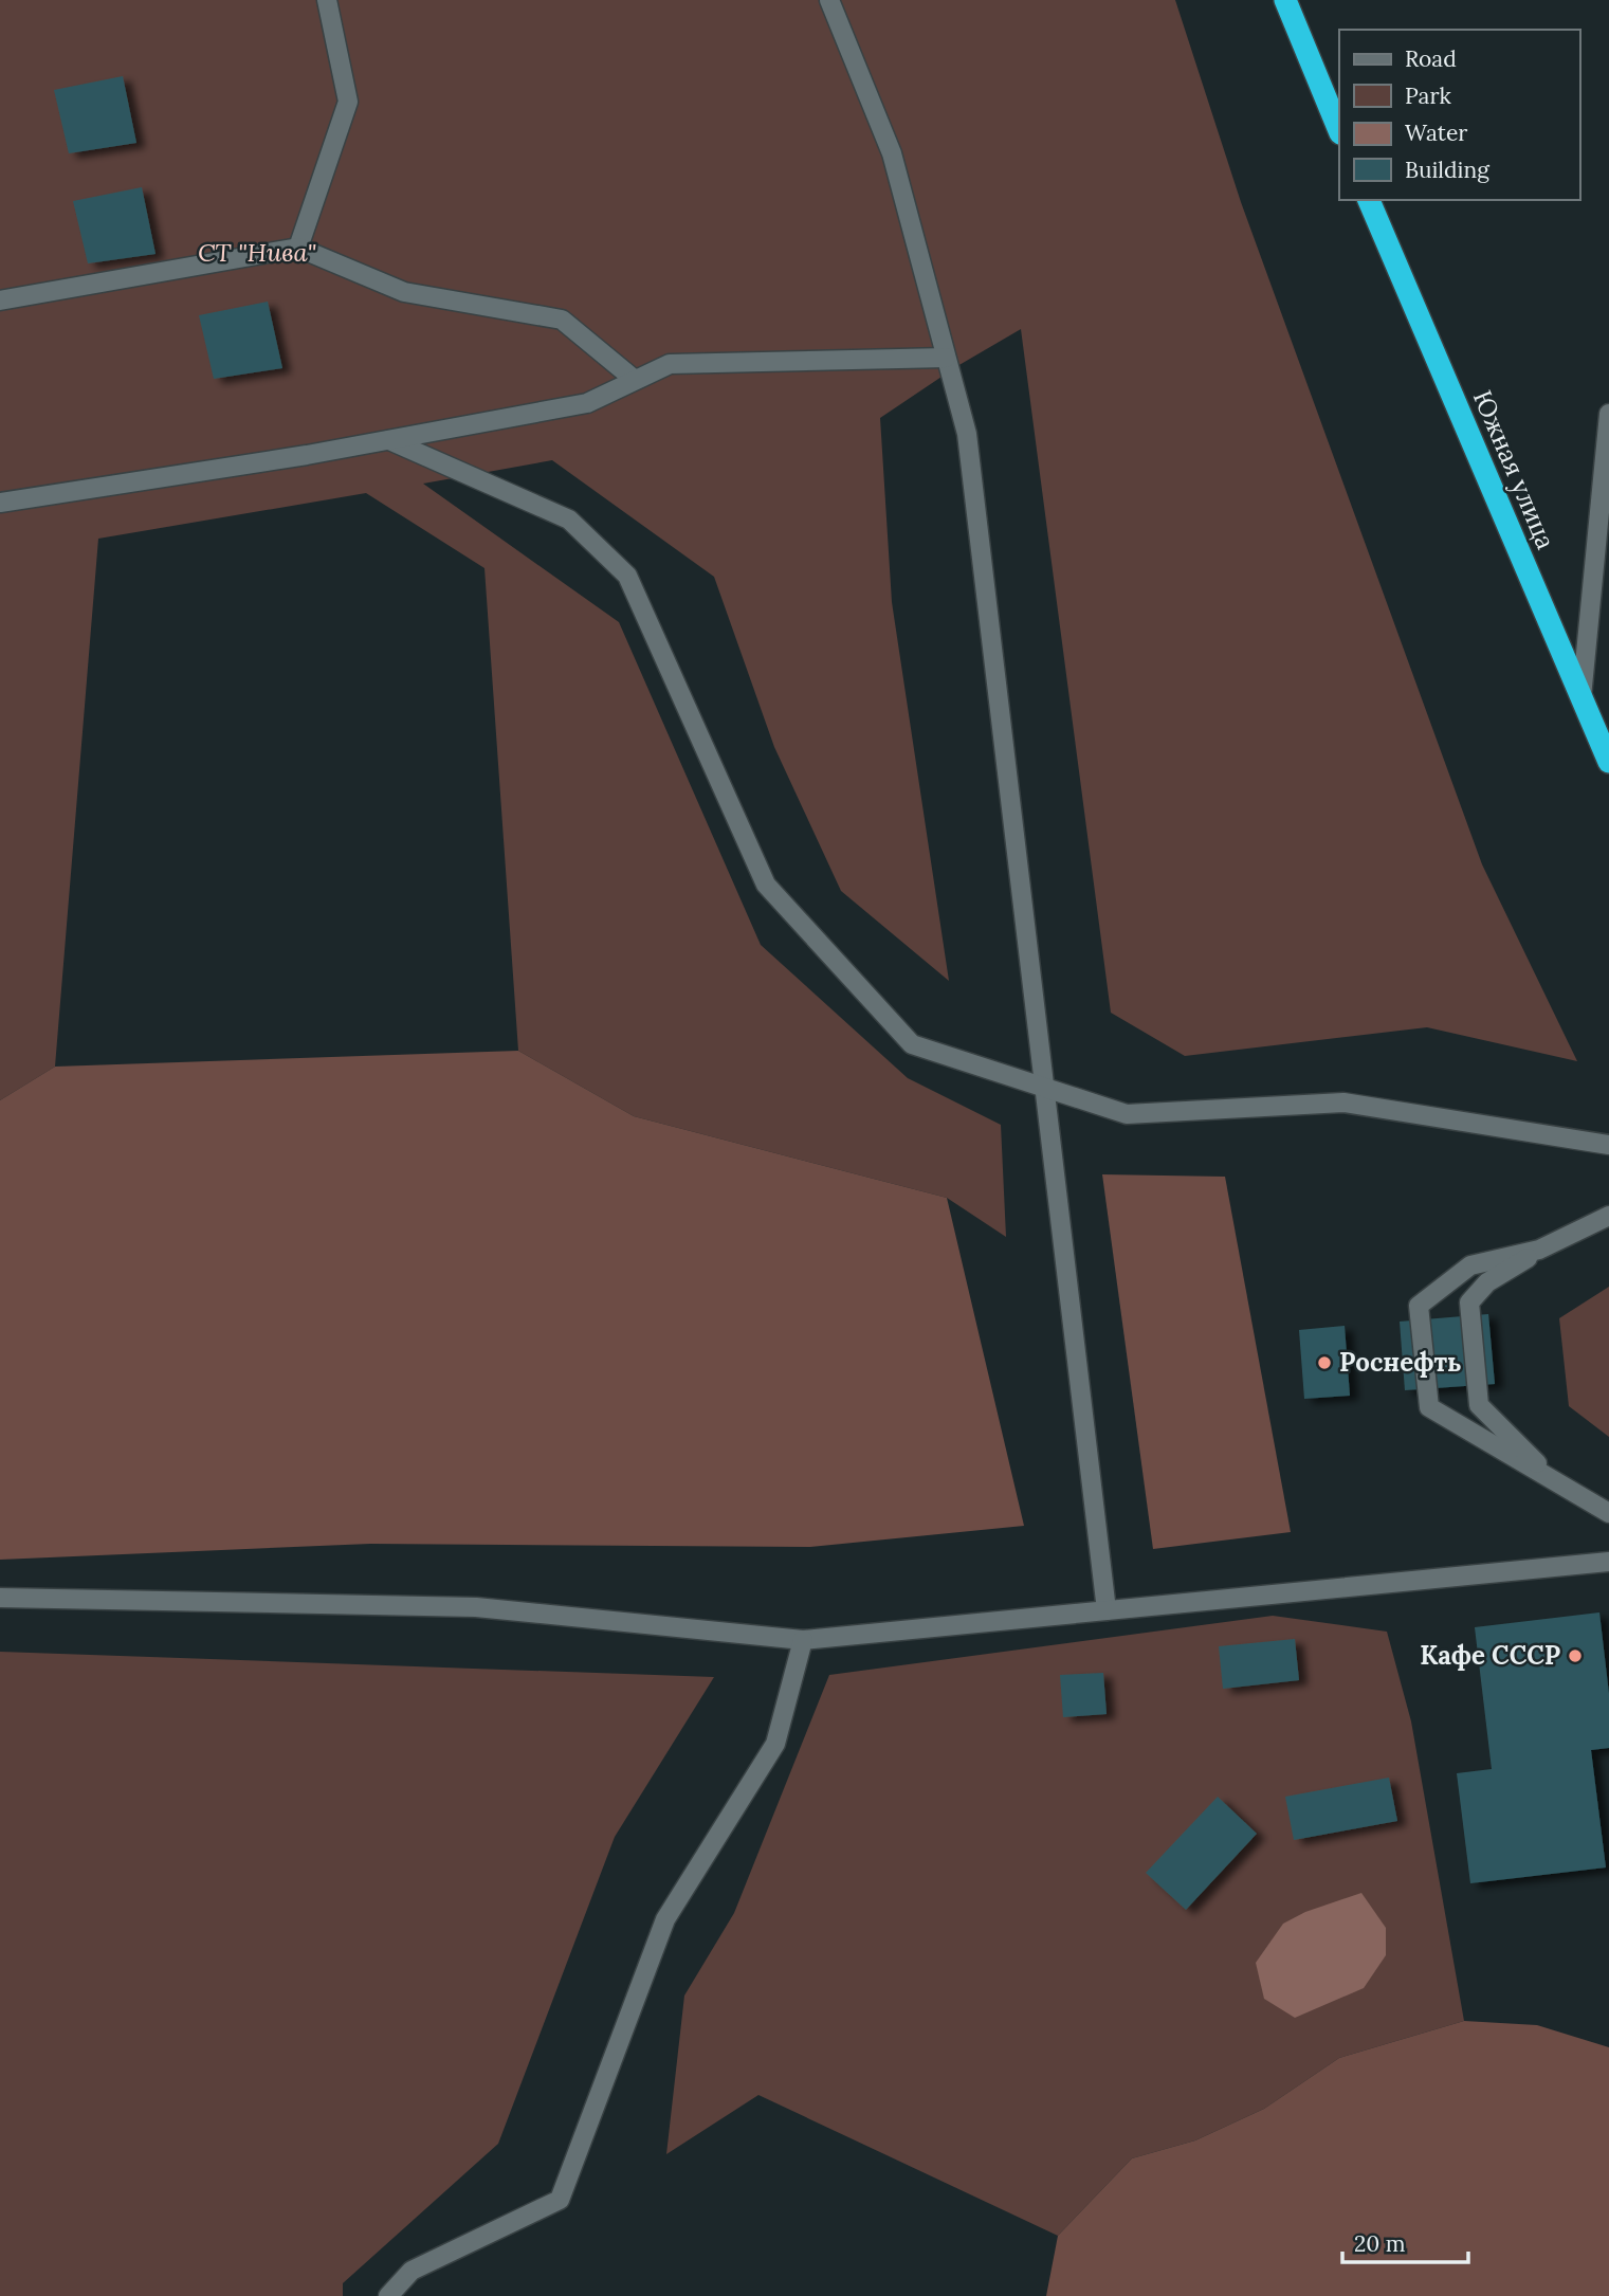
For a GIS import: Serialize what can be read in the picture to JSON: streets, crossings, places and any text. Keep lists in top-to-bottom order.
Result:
{
  "streets": {
    "highway": ["Южная улица"]
  },
  "parks": ["СТ \"Нива\""],
  "places": ["Роснефть", "Кафе СССР"],
  "legend": [
    "Road",
    "Park",
    "Water",
    "Building"
  ],
  "scale_bar": "20 m"
}
